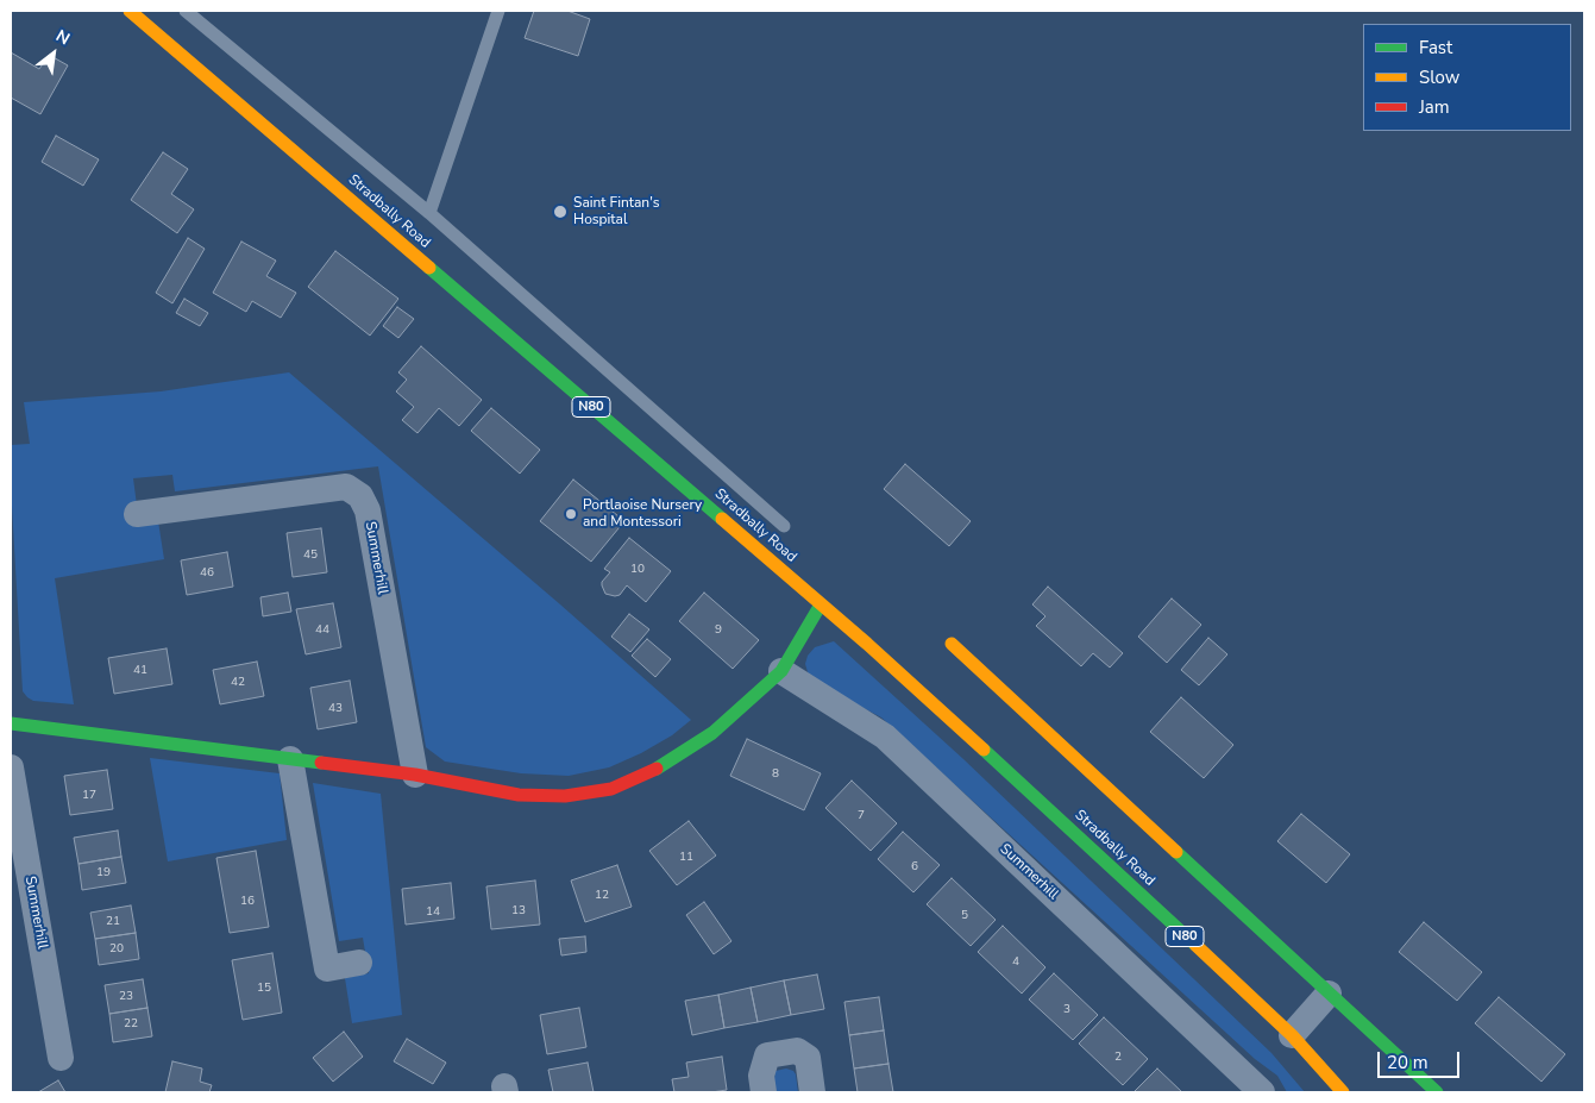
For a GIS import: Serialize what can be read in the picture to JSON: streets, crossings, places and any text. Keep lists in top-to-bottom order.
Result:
{
  "streets": {
    "main road": ["Stradbally Road", "N80"],
    "street": ["Summerhill"]
  },
  "places": ["Saint Fintan's Hospital", "Portlaoise Nursery and Montessori"],
  "house_numbers": [
    "45",
    "10",
    "46",
    "44",
    "9",
    "41",
    "42",
    "43",
    "8",
    "17",
    "7",
    "11",
    "6",
    "19",
    "12",
    "16",
    "13",
    "14",
    "5",
    "21",
    "20",
    "4",
    "15",
    "23",
    "3",
    "22",
    "2"
  ],
  "legend": ["Fast", "Slow", "Jam"],
  "scale_bar": "20 m",
  "north": "top right"
}
